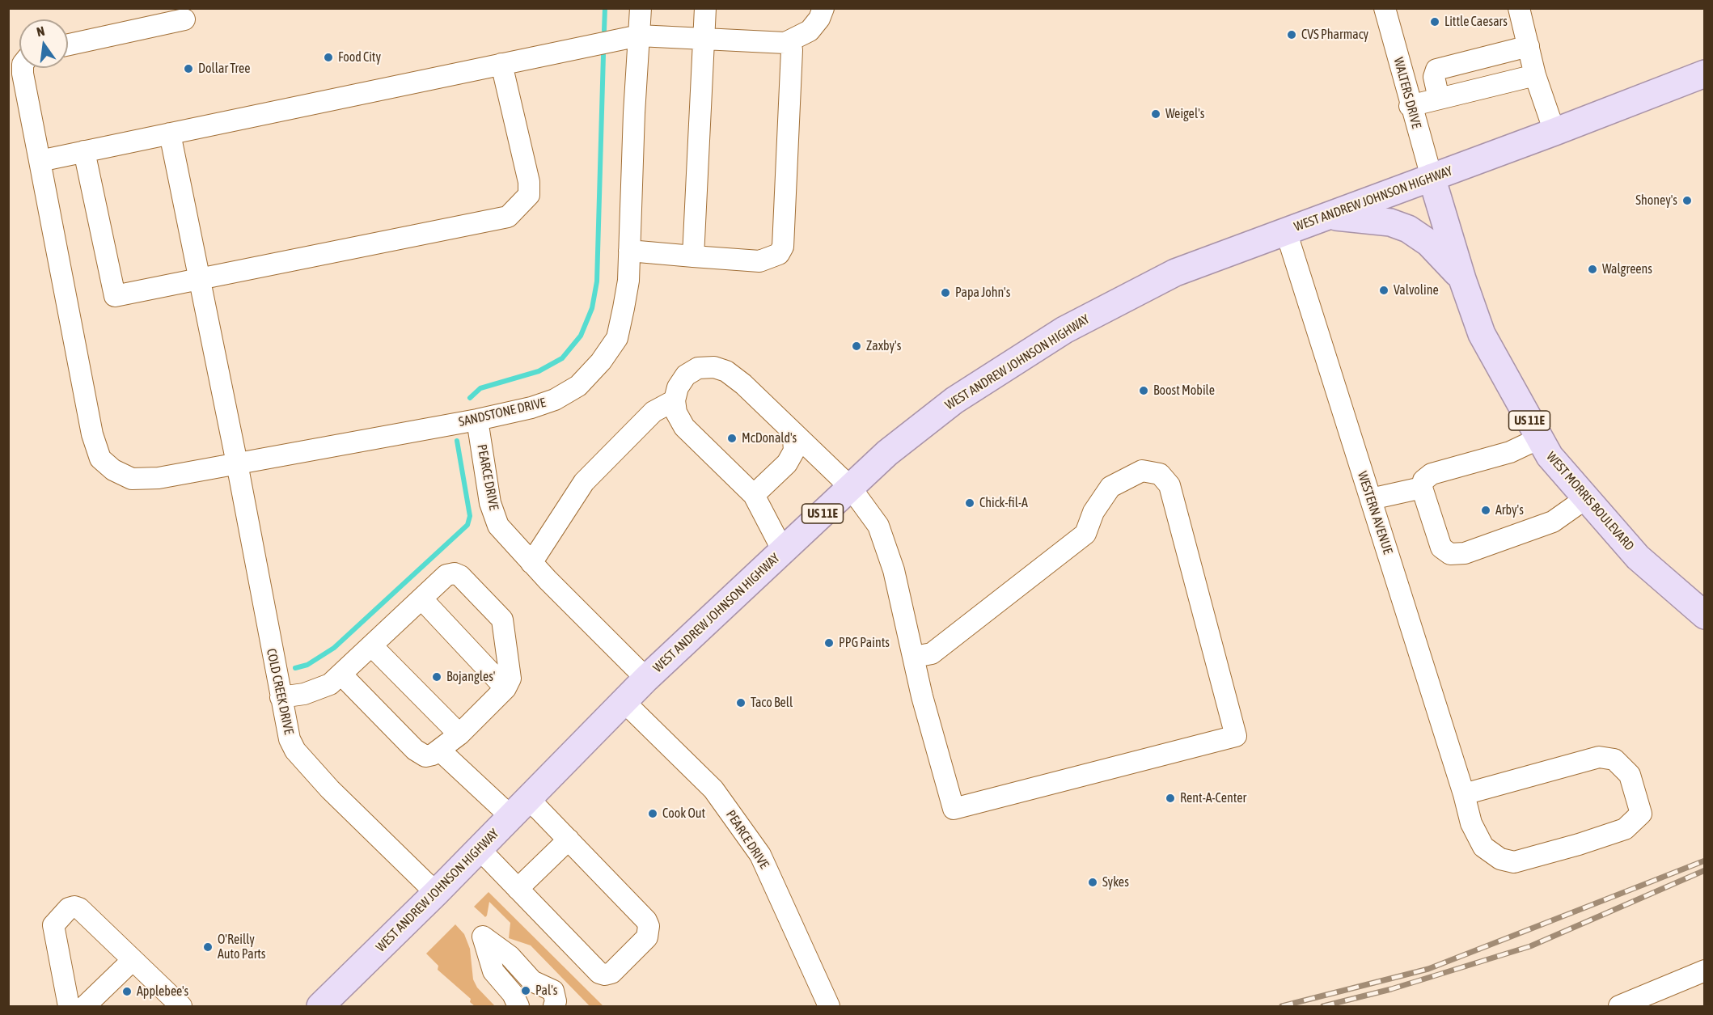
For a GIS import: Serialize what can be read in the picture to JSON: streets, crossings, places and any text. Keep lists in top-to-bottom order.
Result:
{
  "streets": {
    "main road": ["WEST ANDREW JOHNSON HIGHWAY", "US 11E", "WEST MORRIS BOULEVARD"],
    "street": [
      "WALTERS DRIVE",
      "SANDSTONE DRIVE",
      "PEARCE DRIVE",
      "WESTERN AVENUE",
      "COLD CREEK DRIVE"
    ]
  },
  "crossings": [
    ["WALTERS DRIVE", "WEST ANDREW JOHNSON HIGHWAY"],
    ["WALTERS DRIVE", "WEST MORRIS BOULEVARD"],
    ["WEST ANDREW JOHNSON HIGHWAY", "PEARCE DRIVE"],
    ["WEST ANDREW JOHNSON HIGHWAY", "WEST MORRIS BOULEVARD"],
    ["WEST ANDREW JOHNSON HIGHWAY", "WESTERN AVENUE"],
    ["WEST ANDREW JOHNSON HIGHWAY", "COLD CREEK DRIVE"],
    ["SANDSTONE DRIVE", "PEARCE DRIVE"],
    ["SANDSTONE DRIVE", "COLD CREEK DRIVE"]
  ],
  "places": [
    "Little Caesars",
    "CVS Pharmacy",
    "Food City",
    "Dollar Tree",
    "Weigel's",
    "Shoney's",
    "Walgreens",
    "Valvoline",
    "Papa John's",
    "Zaxby's",
    "Boost Mobile",
    "McDonald's",
    "Chick-fil-A",
    "Arby's",
    "PPG Paints",
    "Bojangles'",
    "Taco Bell",
    "Rent-A-Center",
    "Cook Out",
    "Sykes",
    "O'Reilly Auto Parts",
    "Pal's",
    "Applebee's"
  ],
  "north": "top"
}
